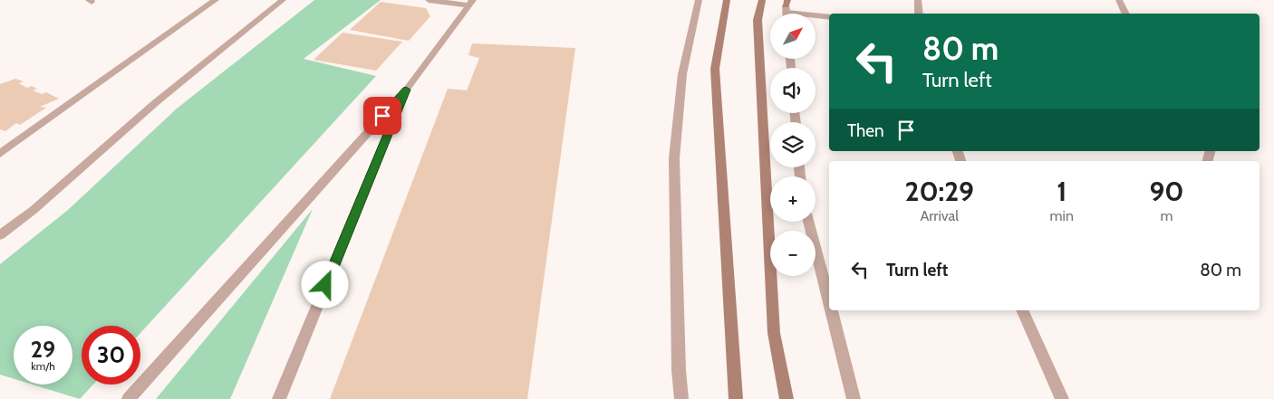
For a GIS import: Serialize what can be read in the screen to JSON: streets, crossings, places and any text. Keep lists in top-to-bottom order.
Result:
{
  "north": "top right",
  "page": {
    "map_buttons": ["+", "−"],
    "turn": ["80 m", "Turn left"],
    "then": "Then",
    "eta": [
      "20:29",
      "Arrival",
      "1",
      "min",
      "90",
      "m"
    ],
    "list": [
      {
        "name": "Turn left",
        "value": "80 m"
      }
    ],
    "speed": "29 km/h",
    "limit": "30"
  }
}
